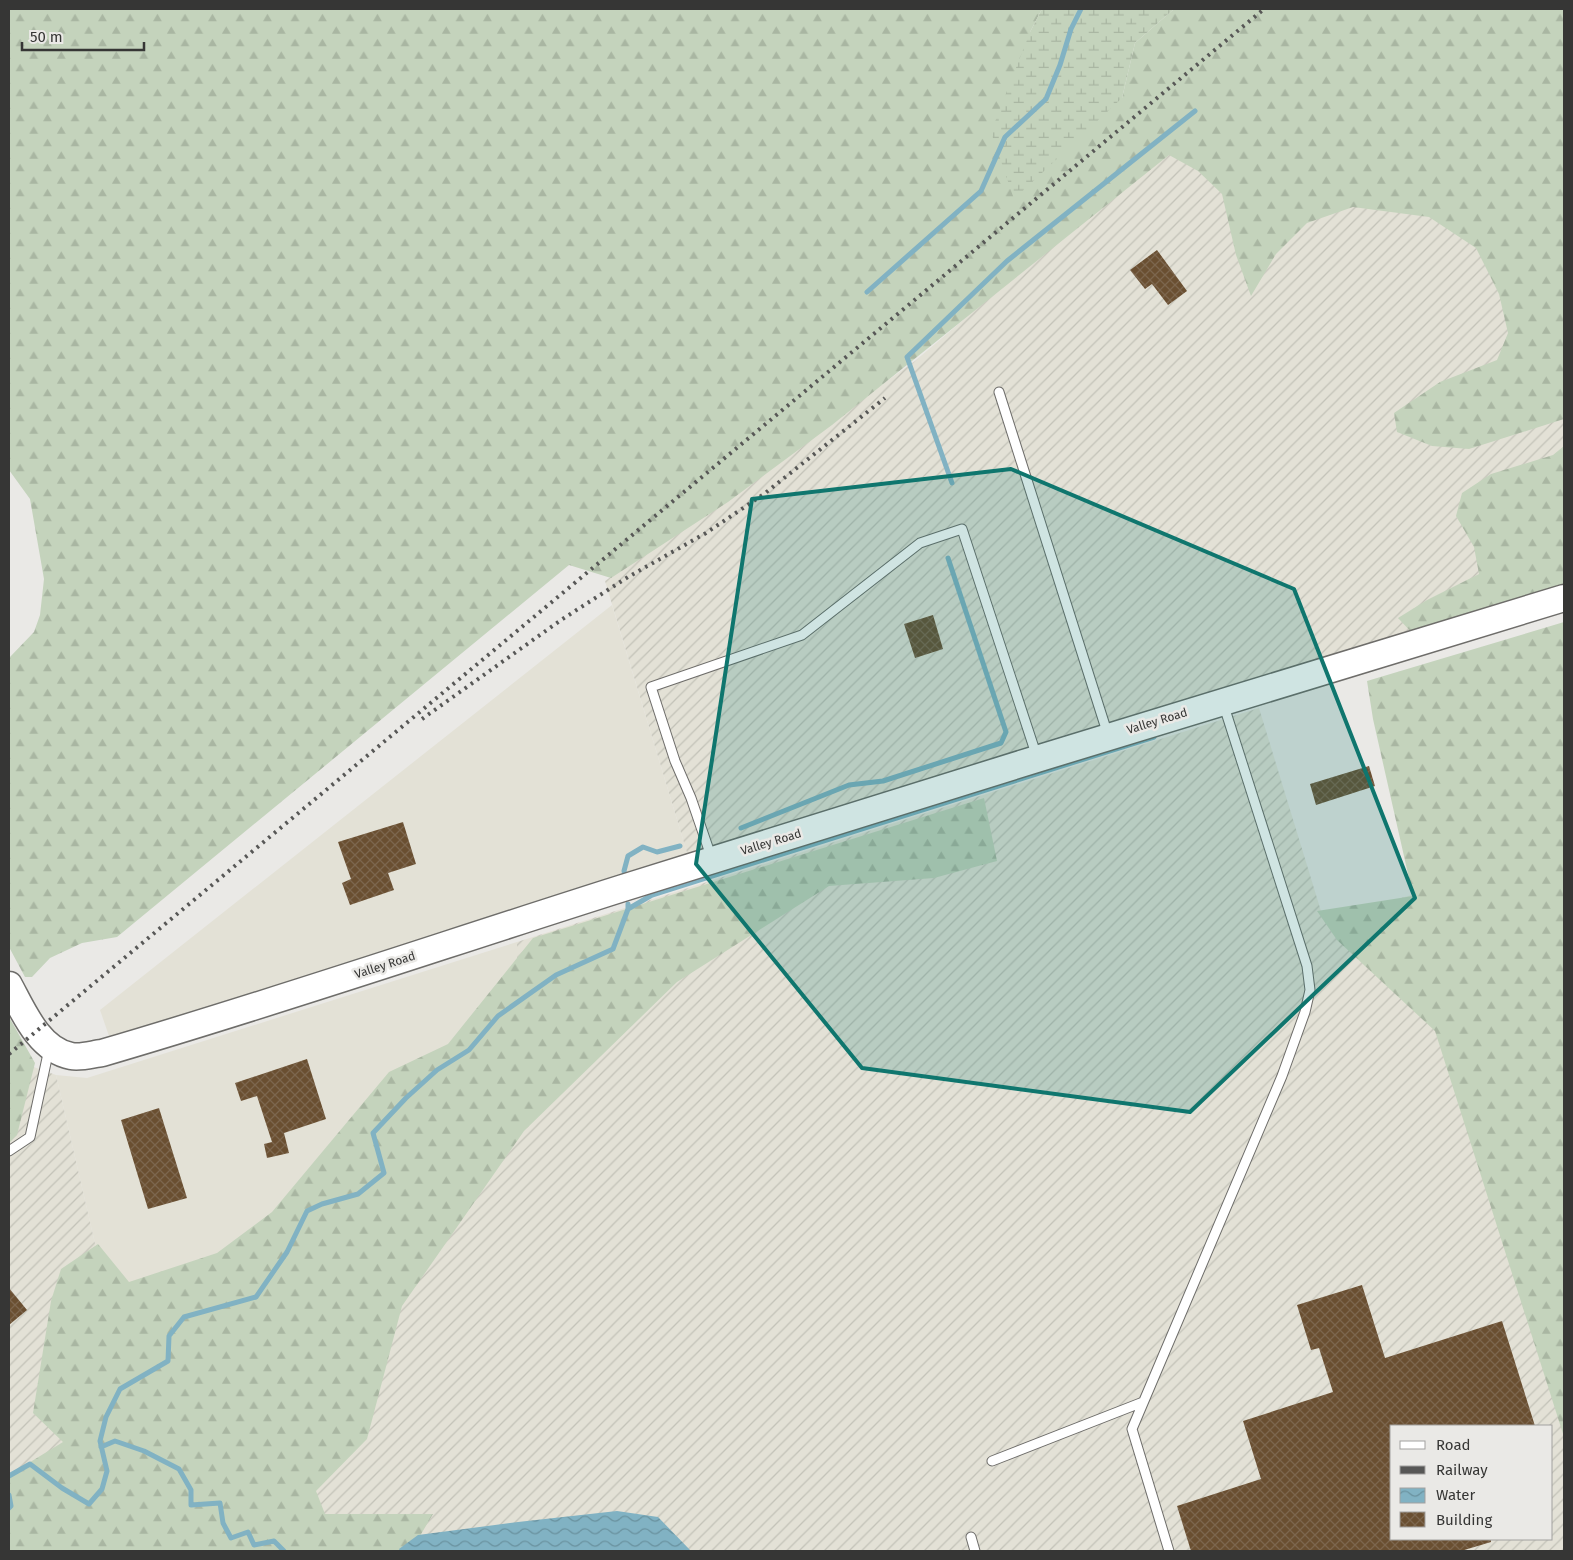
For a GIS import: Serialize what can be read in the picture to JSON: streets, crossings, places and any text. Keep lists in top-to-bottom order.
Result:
{
  "streets": {
    "street": ["Valley Road"]
  },
  "legend": [
    "Road",
    "Railway",
    "Water",
    "Building"
  ],
  "scale_bar": "50 m"
}
